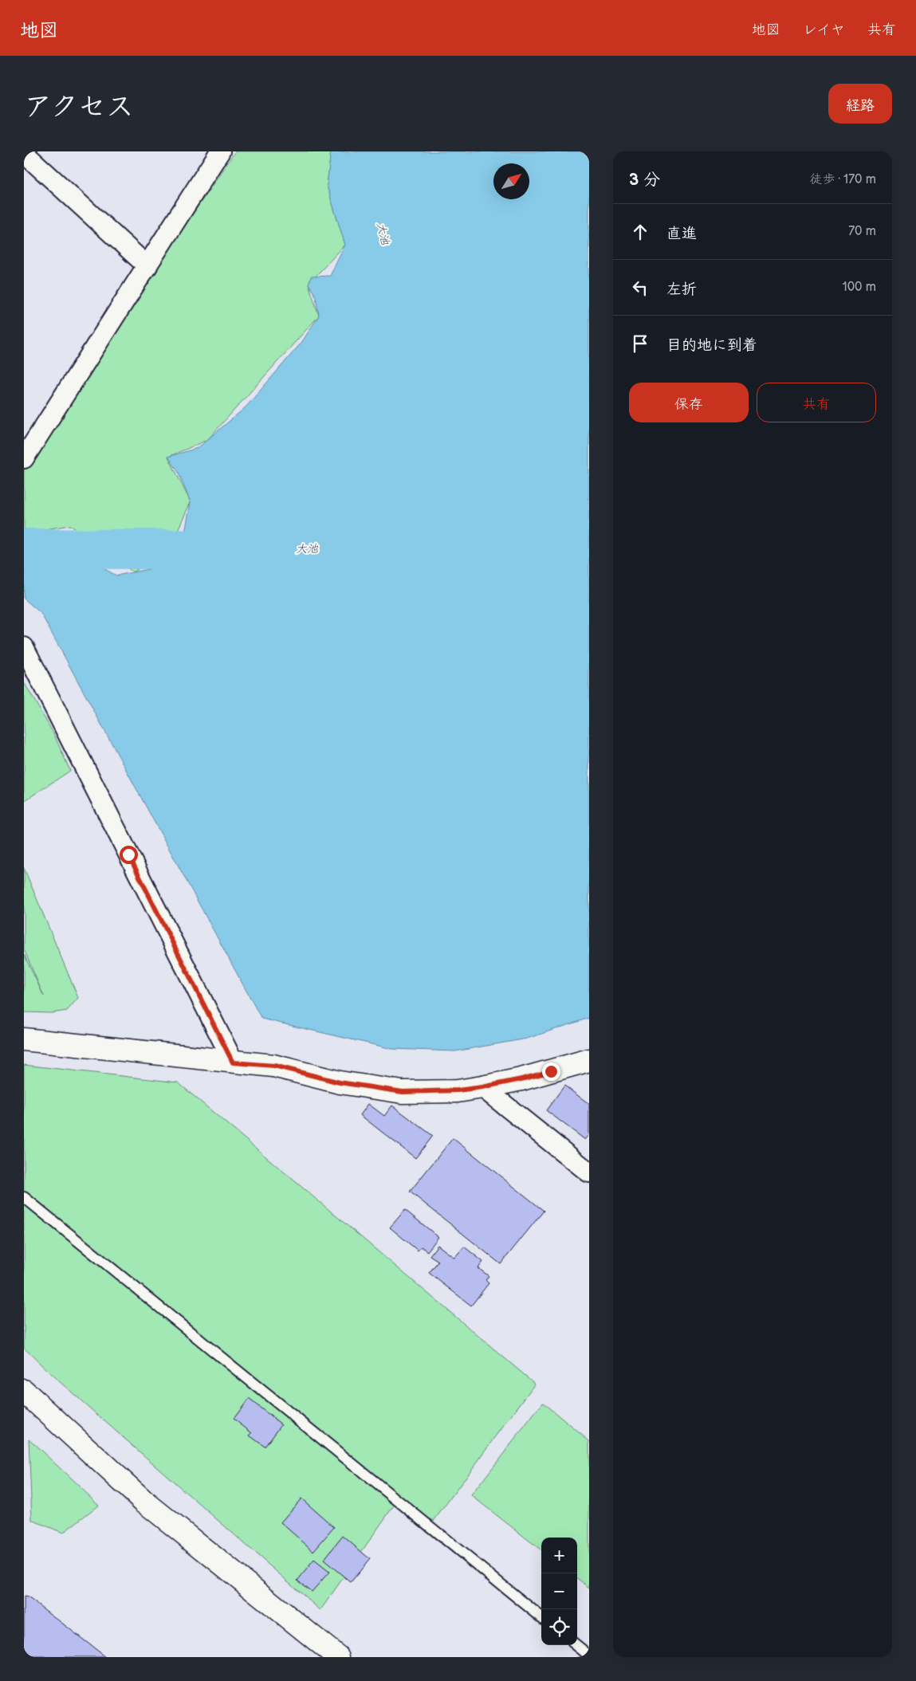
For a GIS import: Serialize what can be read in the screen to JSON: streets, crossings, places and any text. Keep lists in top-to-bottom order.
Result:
{
  "water": ["大池"],
  "north": "top right",
  "page": {
    "header": "地図",
    "nav": ["地図", "レイヤ", "共有"],
    "title": "アクセス",
    "buttons": [
      "経路",
      ["保存", "共有"]
    ],
    "heading": ["3 分", "徒歩 · 170 m"],
    "list": [
      ["直進", "70 m"],
      ["左折", "100 m"],
      "目的地に到着"
    ],
    "map_buttons": ["+", "−"]
  }
}
